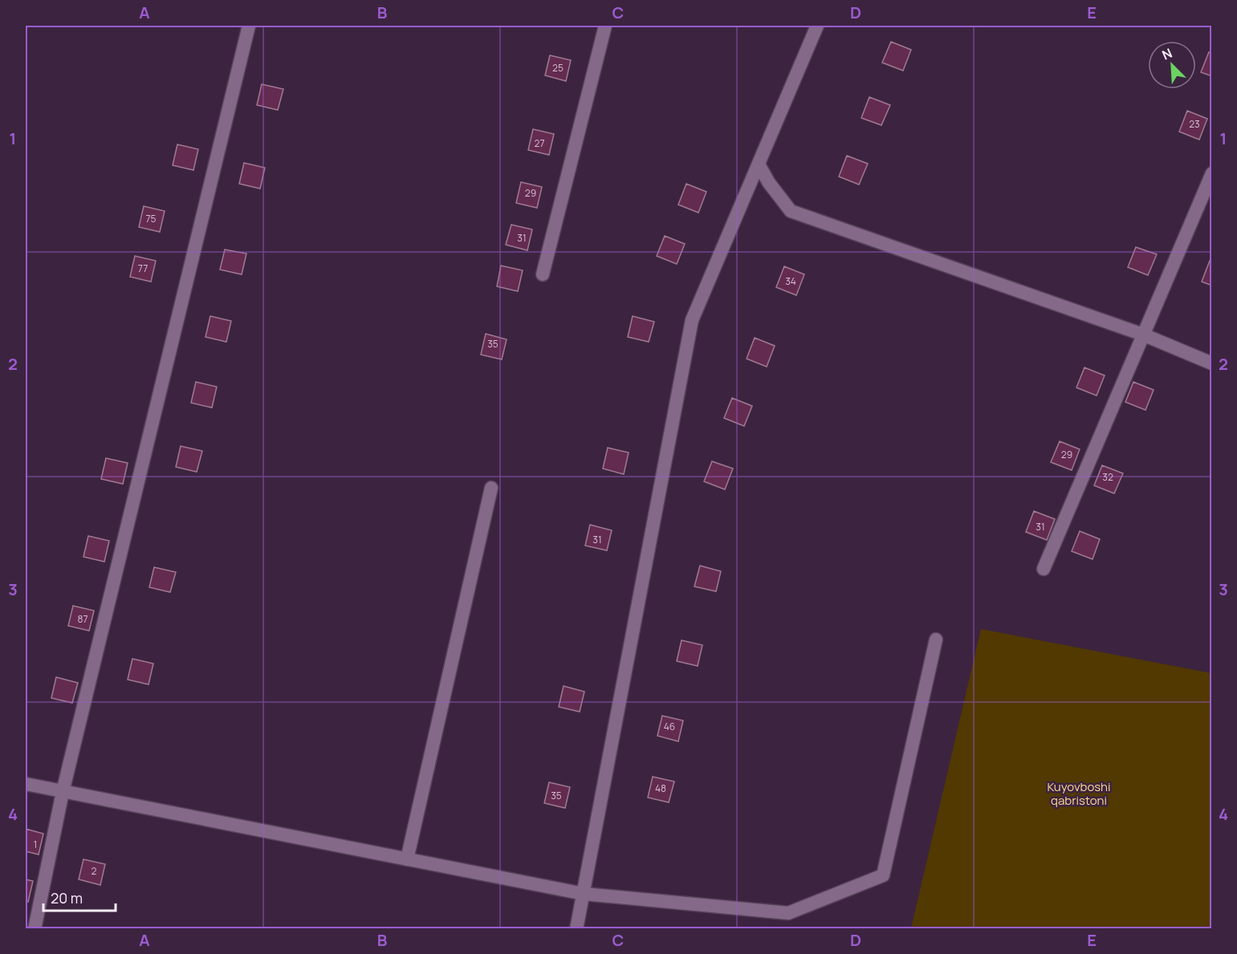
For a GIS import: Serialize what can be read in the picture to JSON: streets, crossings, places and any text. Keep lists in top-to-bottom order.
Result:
{
  "parks": ["Kuyovboshi qabristoni"],
  "house_numbers": [
    "25",
    "23",
    "27",
    "29",
    "75",
    "31",
    "77",
    "34",
    "35",
    "29",
    "32",
    "31",
    "31",
    "87",
    "46",
    "48",
    "35",
    "1",
    "2"
  ],
  "scale_bar": "20 m",
  "north": "top left",
  "grid": {
    "columns": [
      "A",
      "B",
      "C",
      "D",
      "E"
    ],
    "rows": [
      "1",
      "2",
      "3",
      "4"
    ]
  }
}
